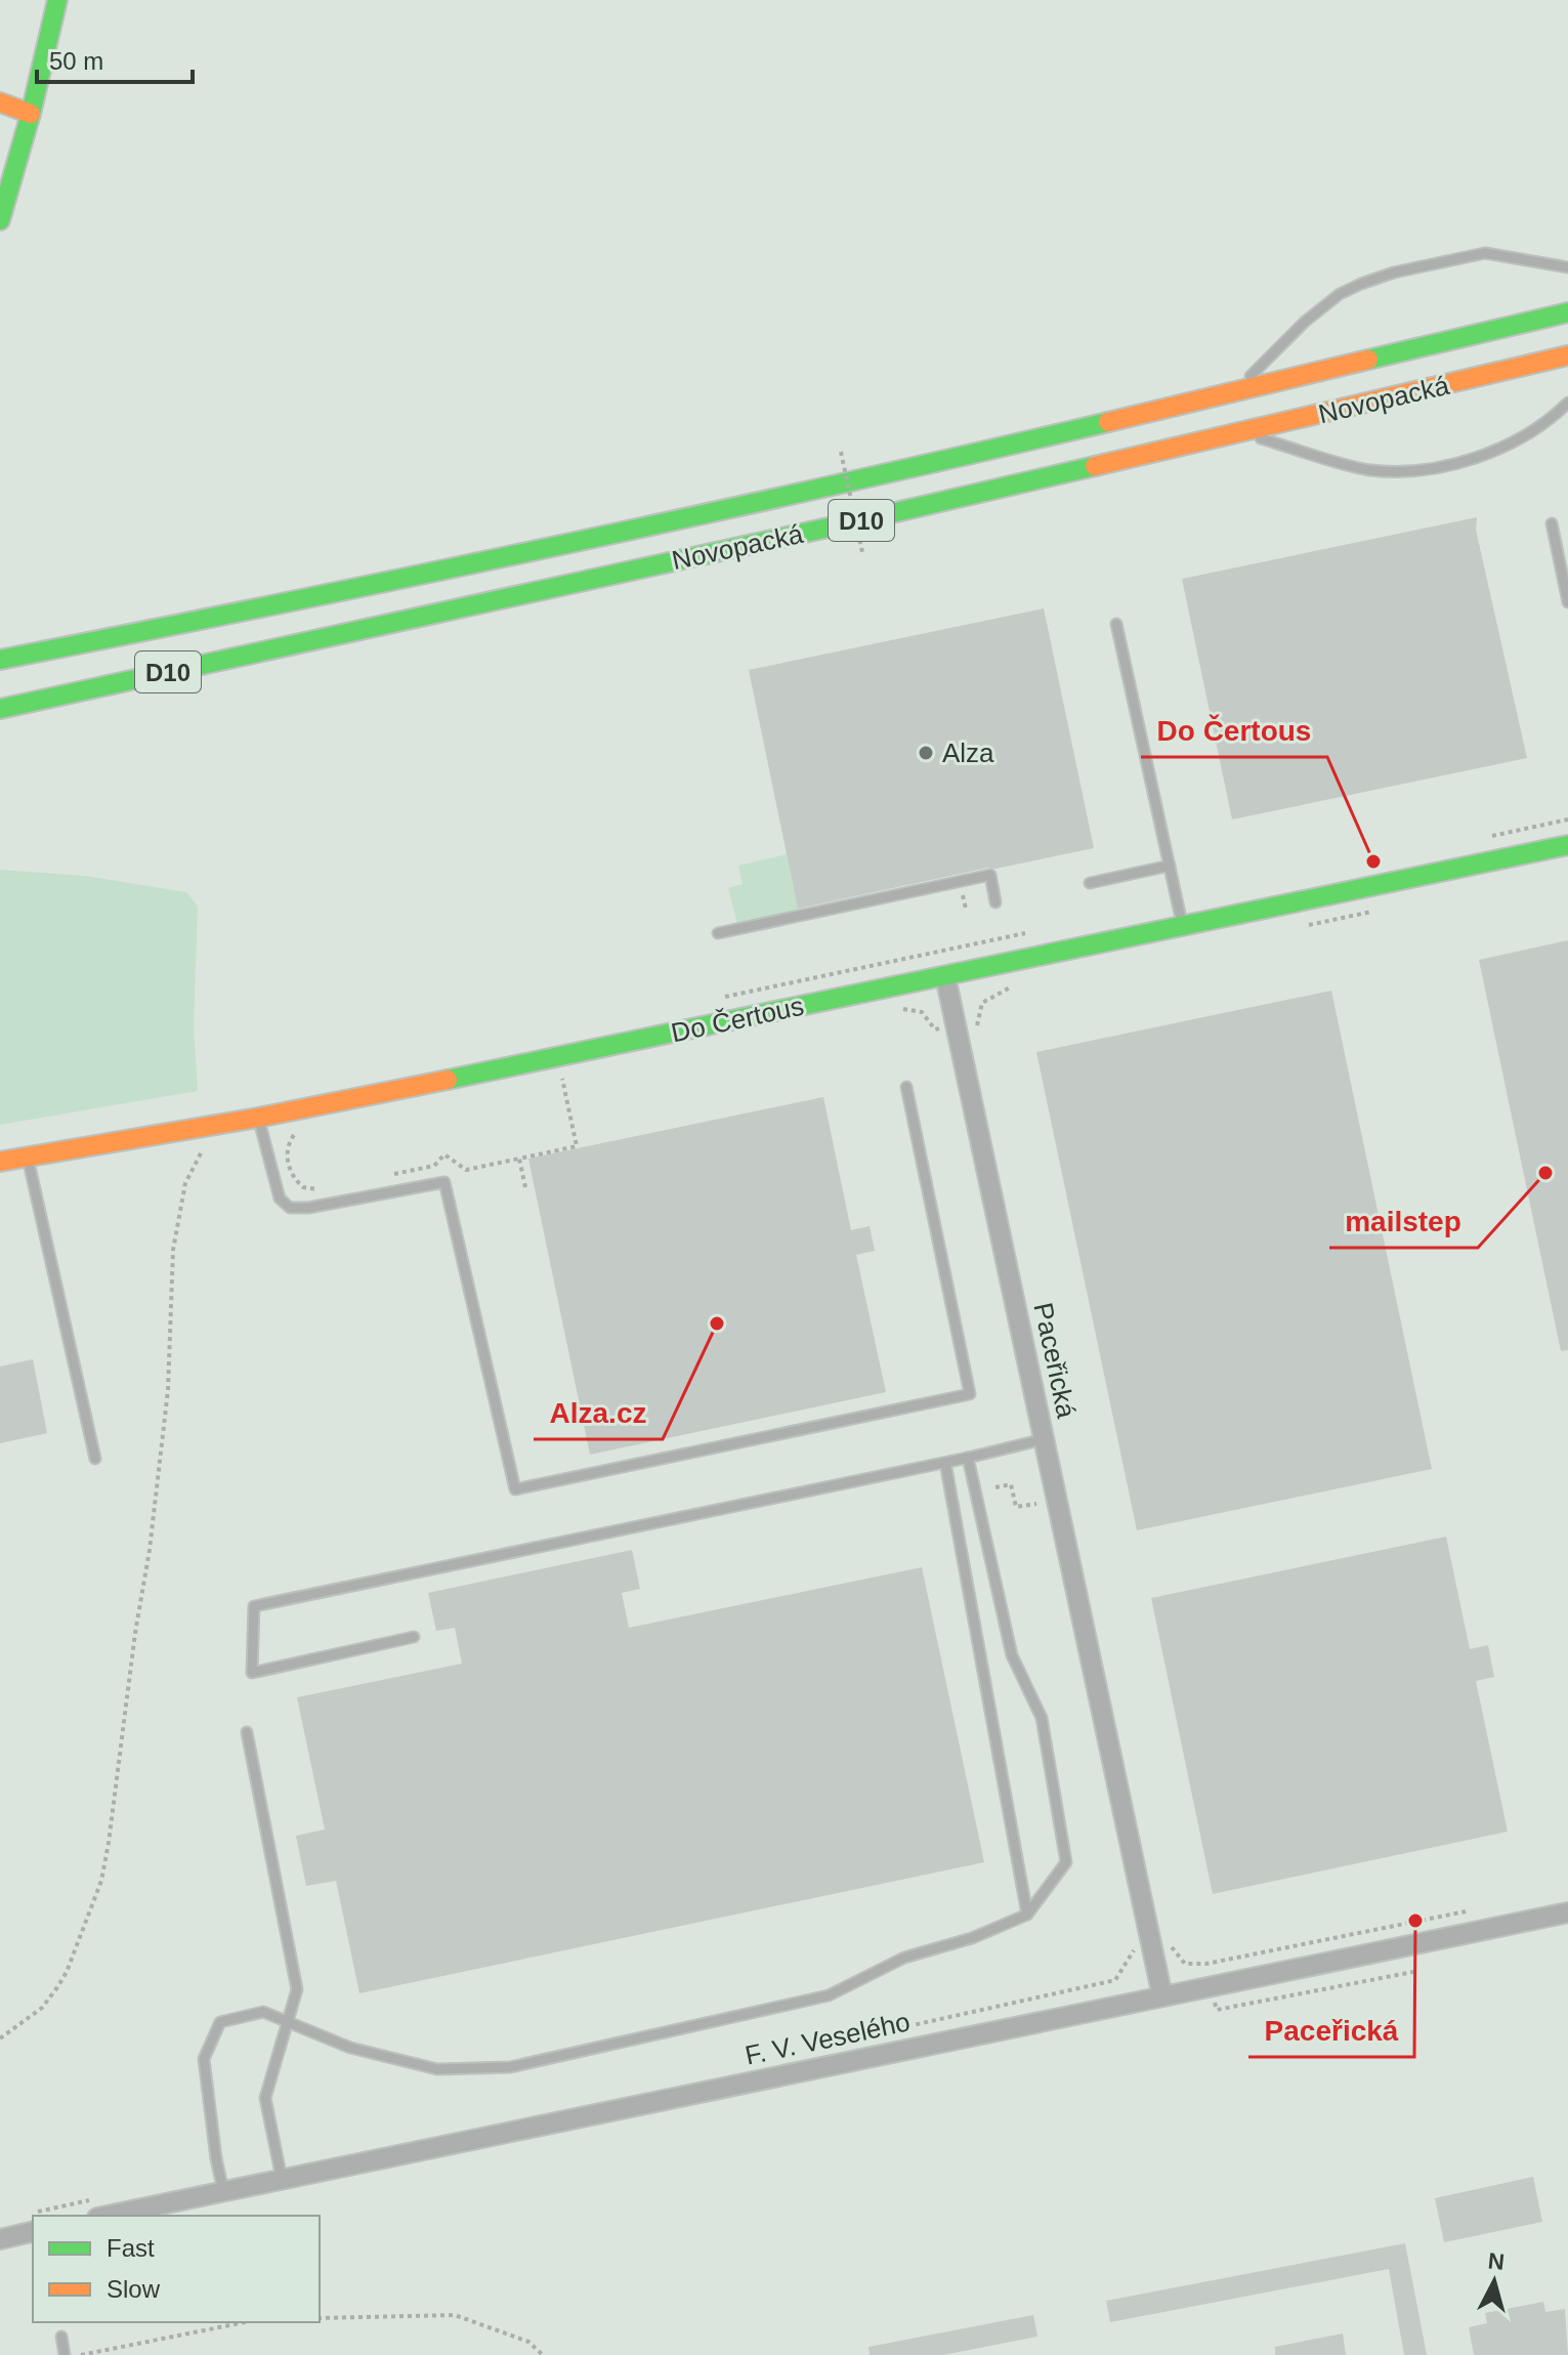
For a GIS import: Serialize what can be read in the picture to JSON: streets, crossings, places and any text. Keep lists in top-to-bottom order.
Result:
{
  "streets": {
    "main road": ["Novopacká", "D10", "Do Čertous"],
    "street": ["Paceřická", "F. V. Veselého"]
  },
  "crossings": [
    ["Do Čertous", "Paceřická"],
    ["Paceřická", "F. V. Veselého"]
  ],
  "places": [
    "Alza",
    "Do Čertous",
    "mailstep",
    "Alza.cz",
    "Paceřická"
  ],
  "legend": ["Fast", "Slow"],
  "scale_bar": "50 m",
  "north": "top"
}
